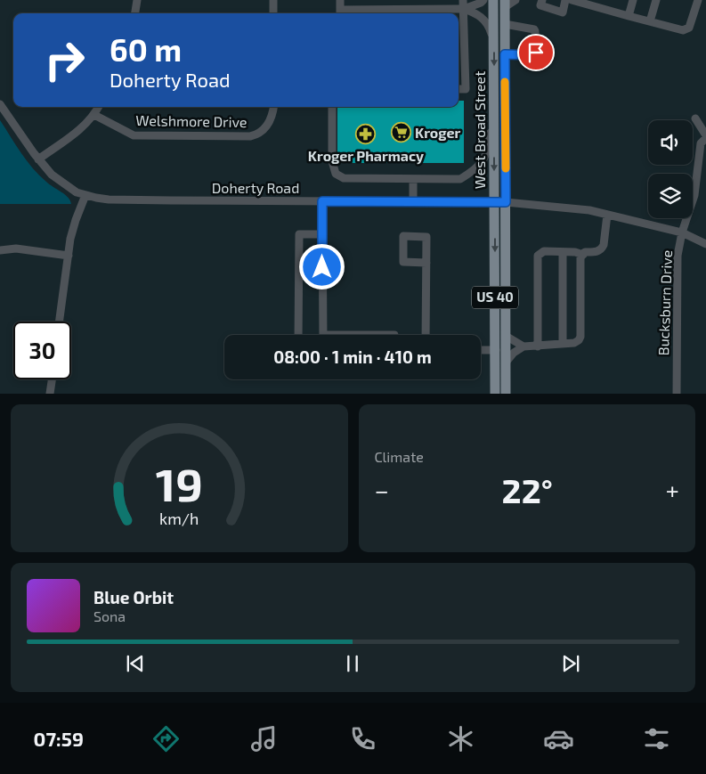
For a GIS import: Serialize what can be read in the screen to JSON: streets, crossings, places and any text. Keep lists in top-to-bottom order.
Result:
{
  "streets": {
    "main road": ["West Broad Street", "US 40"],
    "street": ["Welshmore Drive", "Doherty Road", "Bucksburn Drive"]
  },
  "crossings": [
    ["West Broad Street", "Doherty Road"],
    ["Doherty Road", "Bucksburn Drive"]
  ],
  "places": {
    "supermarket": ["Kroger"],
    "pharmacy": ["Kroger Pharmacy"]
  },
  "page": {
    "turn": ["60 m", "Doherty Road"],
    "limit": "30",
    "trip": "08:00 · 1 min · 410 m",
    "tile": "Climate",
    "heat": ["−", "22°", "+"],
    "song": ["Blue Orbit", "Sona"],
    "tabs": "07:59",
    "gauge": ["19", "km/h"]
  }
}
